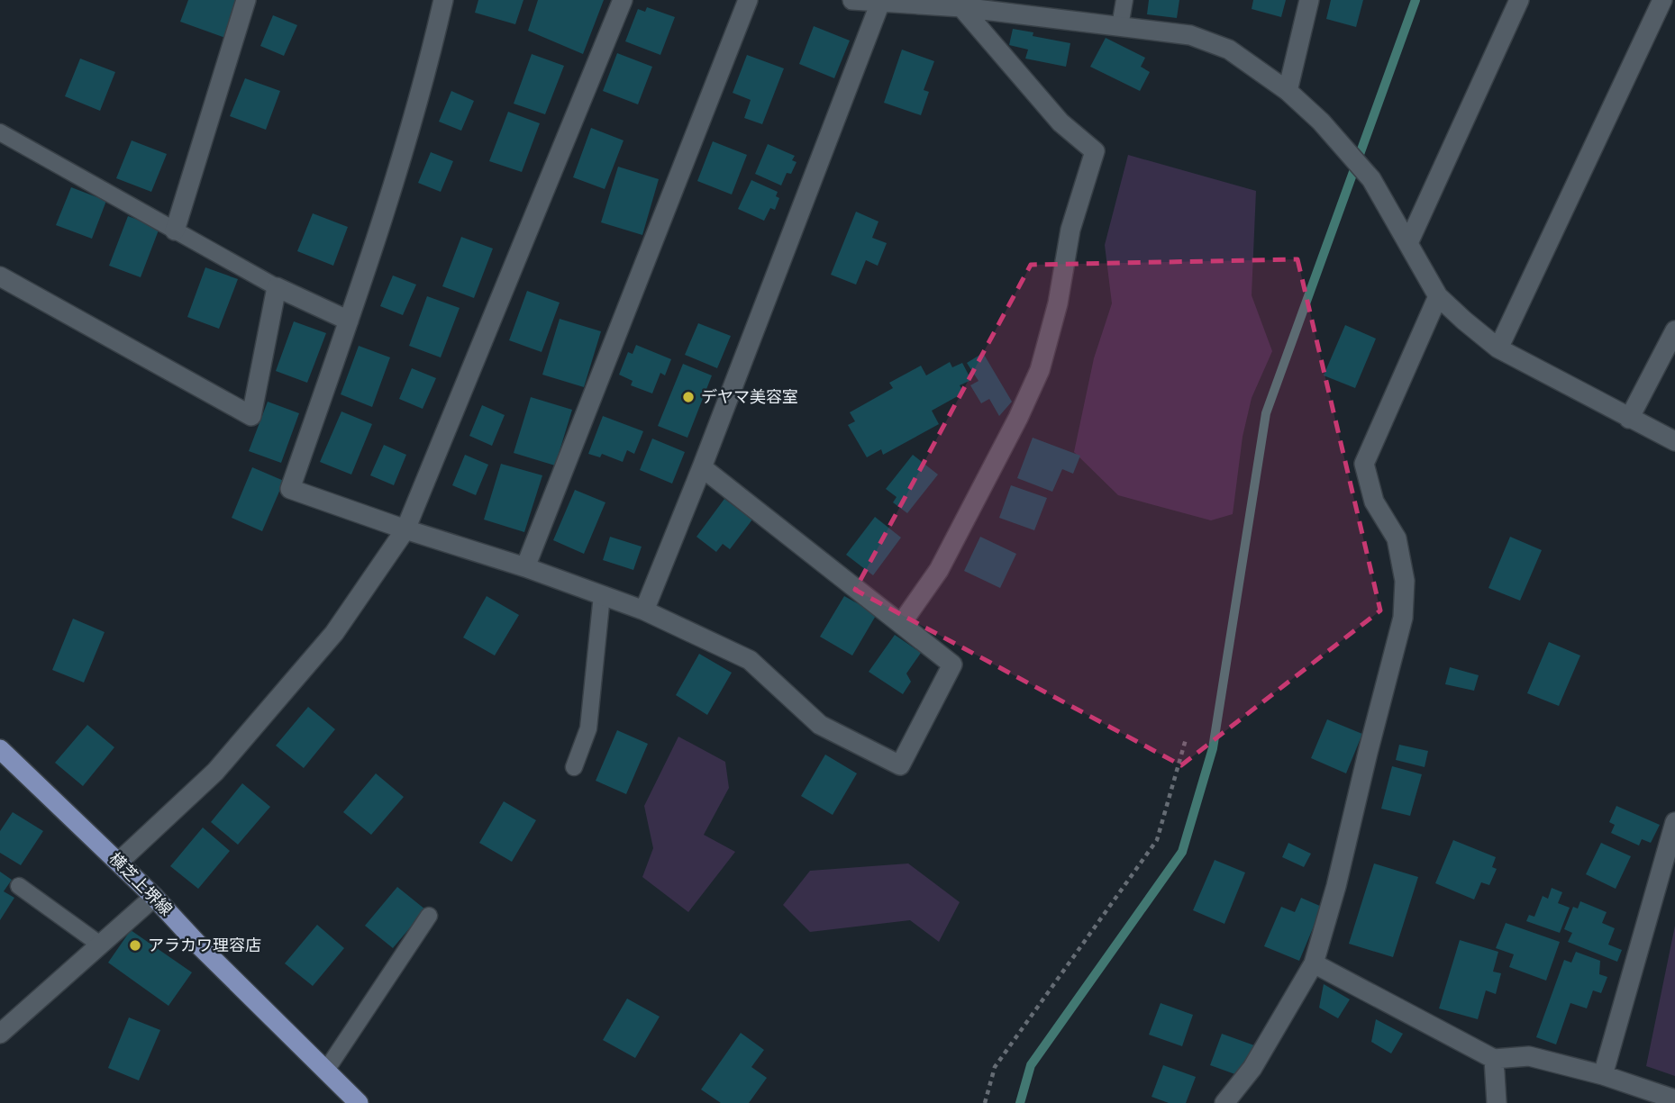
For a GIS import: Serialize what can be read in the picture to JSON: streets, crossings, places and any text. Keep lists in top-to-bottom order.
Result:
{
  "streets": {
    "main road": ["横芝上堺線"]
  },
  "places": ["デヤマ美容室", "アラカワ理容店"]
}
